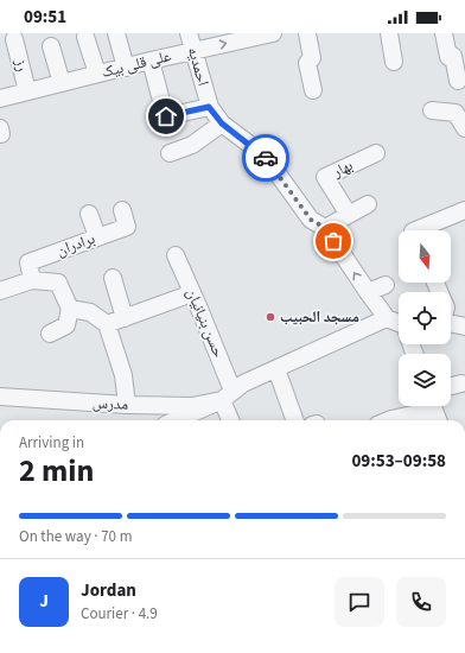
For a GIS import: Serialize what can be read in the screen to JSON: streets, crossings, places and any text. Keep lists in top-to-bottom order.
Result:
{
  "streets": {
    "street": [
      "علی قلی بیک",
      "رز",
      "احمدیه",
      "بهار",
      "برادران",
      "حسن بنیانیان",
      "مدرس"
    ]
  },
  "crossings": [
    ["علی قلی بیک", "رز"],
    ["علی قلی بیک", "احمدیه"],
    ["حسن بنیانیان", "مدرس"]
  ],
  "places": ["مسجد الحبیب"],
  "north": "bottom",
  "page": {
    "status": "09:51",
    "heading": ["2 min", "Arriving in", "09:53–09:58"],
    "panel": ["Jordan", "Courier · 4.9"],
    "bar": "On the way · 70 m",
    "round": "J"
  }
}
